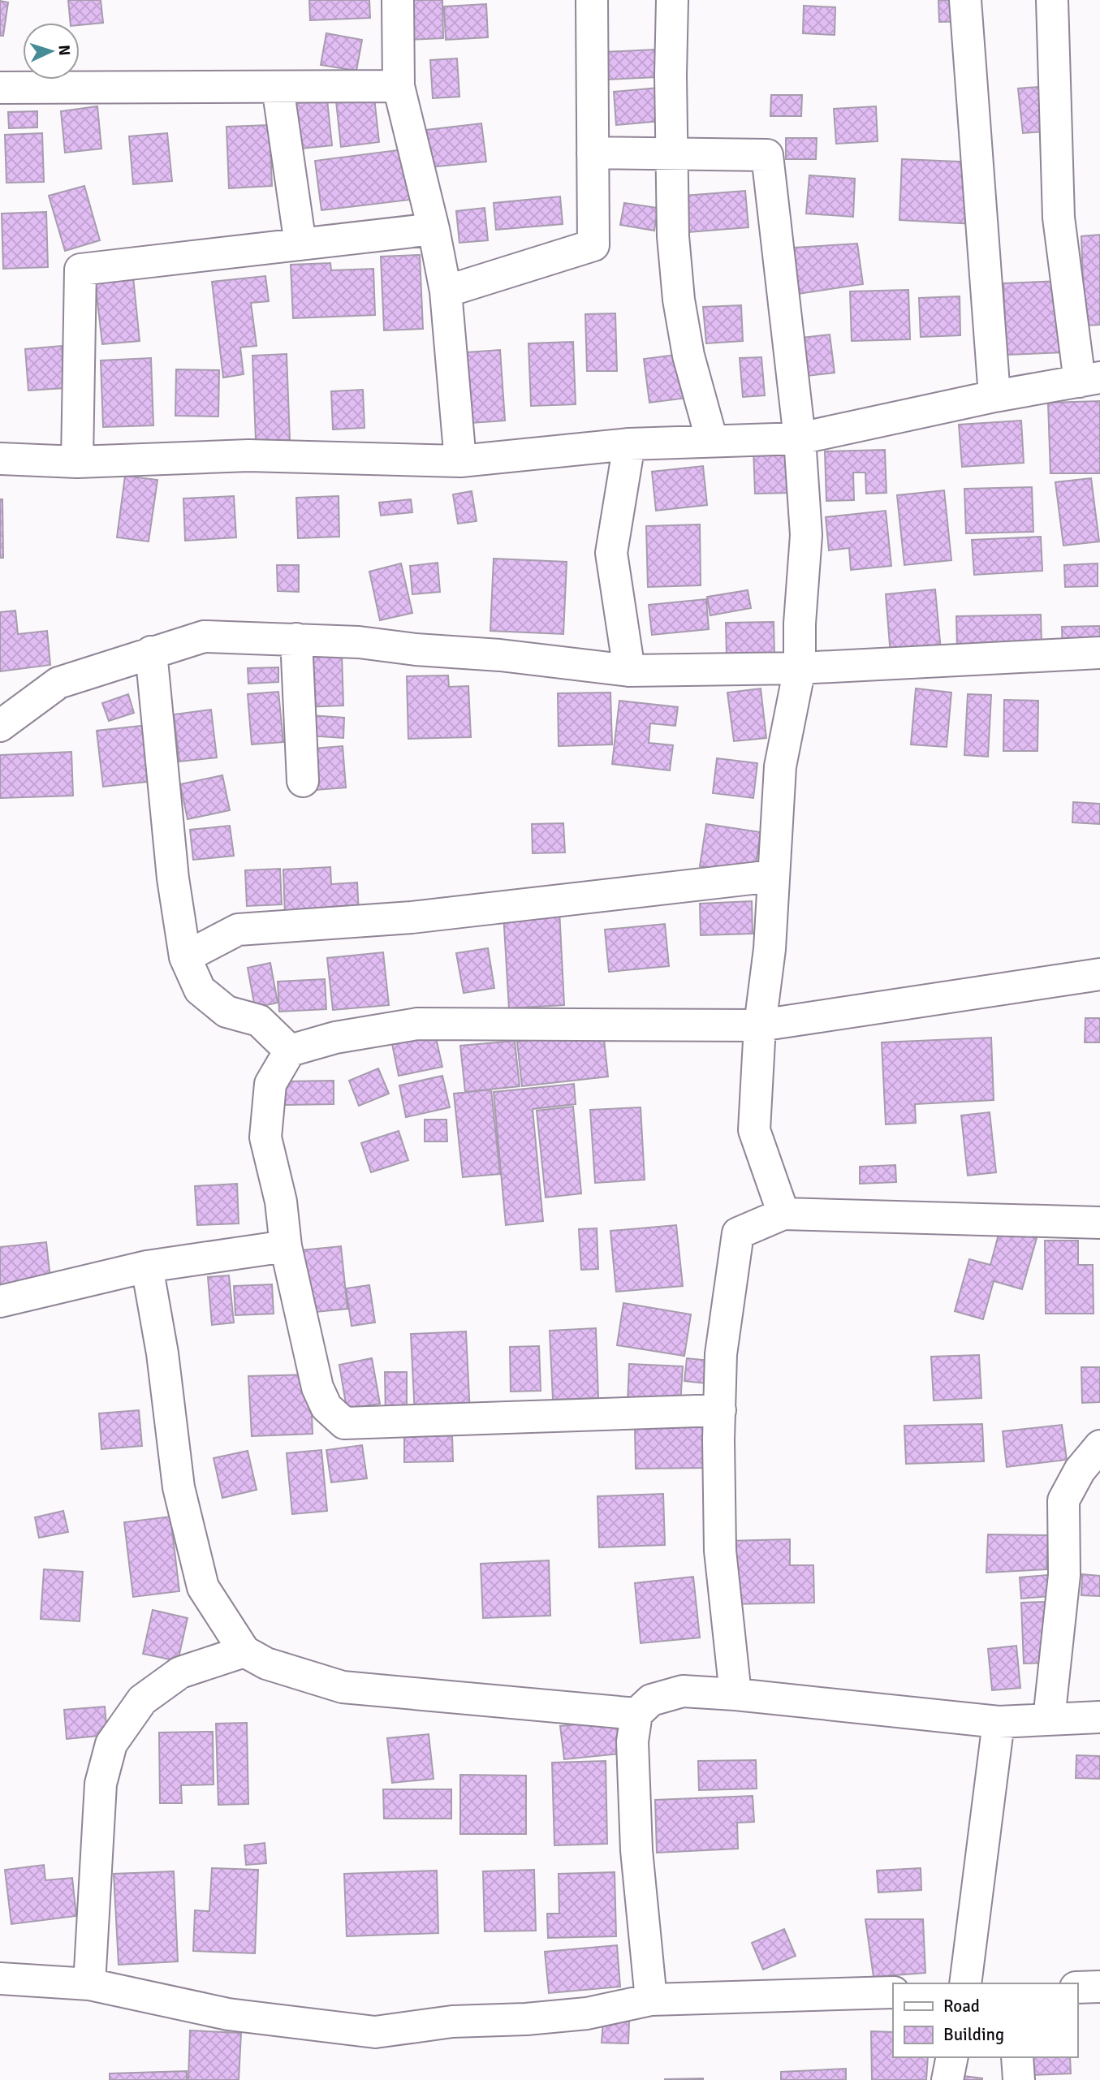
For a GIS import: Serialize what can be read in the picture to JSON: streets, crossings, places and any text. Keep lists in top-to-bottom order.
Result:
{
  "legend": ["Road", "Building"],
  "north": "right"
}
